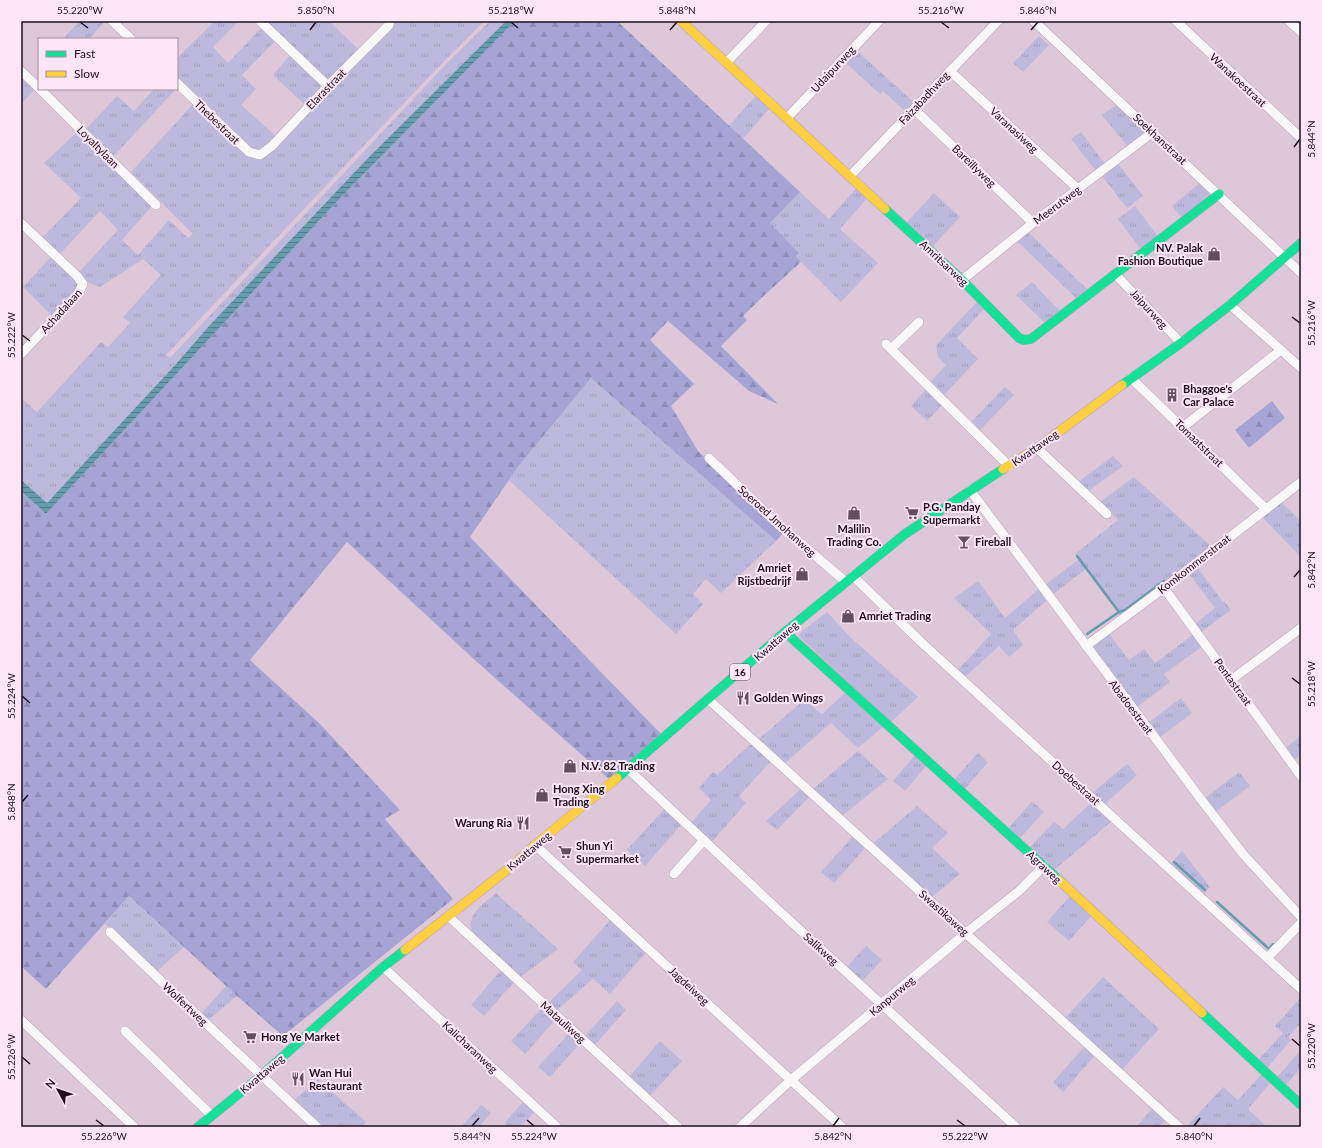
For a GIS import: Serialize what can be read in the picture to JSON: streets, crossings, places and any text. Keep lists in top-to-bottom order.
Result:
{
  "streets": {
    "main road": [
      "Amritsarweg",
      "Kwattaweg",
      "16",
      "Agraweg"
    ],
    "street": [
      "Udaipurweg",
      "Wanakoestraat",
      "Elarastraat",
      "Faizabadhweg",
      "Thebestraat",
      "Varanasiweg",
      "Soekhanstraat",
      "Loyaltylaan",
      "Bareillyweg",
      "Meerutweg",
      "Jaipurweg",
      "Achadalaan",
      "Tomaatstraat",
      "Soeroed Jmohanweg",
      "Komkommerstraat",
      "Pentastraat",
      "Abadoestraat",
      "Doebestraat",
      "Swastikaweg",
      "Salikweg",
      "Jagdeiweg",
      "Kanpurweg",
      "Wolfertweg",
      "Matauliweg",
      "Kalicharanweg"
    ]
  },
  "crossings": [
    ["Udaipurweg", "Amritsarweg"],
    ["Elarastraat", "Thebestraat"],
    ["Faizabadhweg", "Varanasiweg"],
    ["Faizabadhweg", "Bareillyweg"],
    ["Faizabadhweg", "Amritsarweg"],
    ["Varanasiweg", "Meerutweg"],
    ["Soekhanstraat", "Meerutweg"],
    ["Soekhanstraat", "Amritsarweg"],
    ["Soekhanstraat", "Kwattaweg"],
    ["Bareillyweg", "Meerutweg"],
    ["Meerutweg", "Amritsarweg"],
    ["Amritsarweg", "Jaipurweg"],
    ["Jaipurweg", "Kwattaweg"],
    ["Tomaatstraat", "Kwattaweg"],
    ["Tomaatstraat", "Komkommerstraat"],
    ["Kwattaweg", "Soeroed Jmohanweg"],
    ["Kwattaweg", "Abadoestraat"],
    ["Kwattaweg", "Doebestraat"],
    ["Kwattaweg", "Agraweg"],
    ["Kwattaweg", "Swastikaweg"],
    ["Kwattaweg", "Salikweg"],
    ["Kwattaweg", "Jagdeiweg"],
    ["Kwattaweg", "Wolfertweg"],
    ["Kwattaweg", "Matauliweg"],
    ["Kwattaweg", "Kalicharanweg"],
    ["Soeroed Jmohanweg", "Doebestraat"],
    ["Komkommerstraat", "Pentastraat"],
    ["Komkommerstraat", "Abadoestraat"],
    ["Agraweg", "Kanpurweg"],
    ["Swastikaweg", "Kanpurweg"],
    ["Salikweg", "Kanpurweg"],
    ["Jagdeiweg", "Kanpurweg"]
  ],
  "places": {
    "shop": [
      "NV. Palak Fashion Boutique",
      "Malilin Trading Co.",
      "Amriet Rijstbedrijf",
      "Amriet Trading",
      "N.V. 82 Trading",
      "Hong Xing Trading"
    ],
    "building": ["Bhaggoe's Car Palace"],
    "supermarket": ["P.G. Panday Supermarkt", "Shun Yi Supermarket", "Hong Ye Market"],
    "bar": ["Fireball"],
    "restaurant": ["Golden Wings", "Warung Ria", "Wan Hui Restaurant"]
  },
  "legend": ["Fast", "Slow"],
  "north": "top left",
  "coordinates": [
    "55.220°W",
    "5.850°N",
    "55.218°W",
    "5.848°N",
    "55.216°W",
    "5.846°N",
    "5.844°N",
    "55.222°W",
    "5.842°N",
    "55.224°W",
    "55.226°W",
    "5.840°N"
  ]
}
